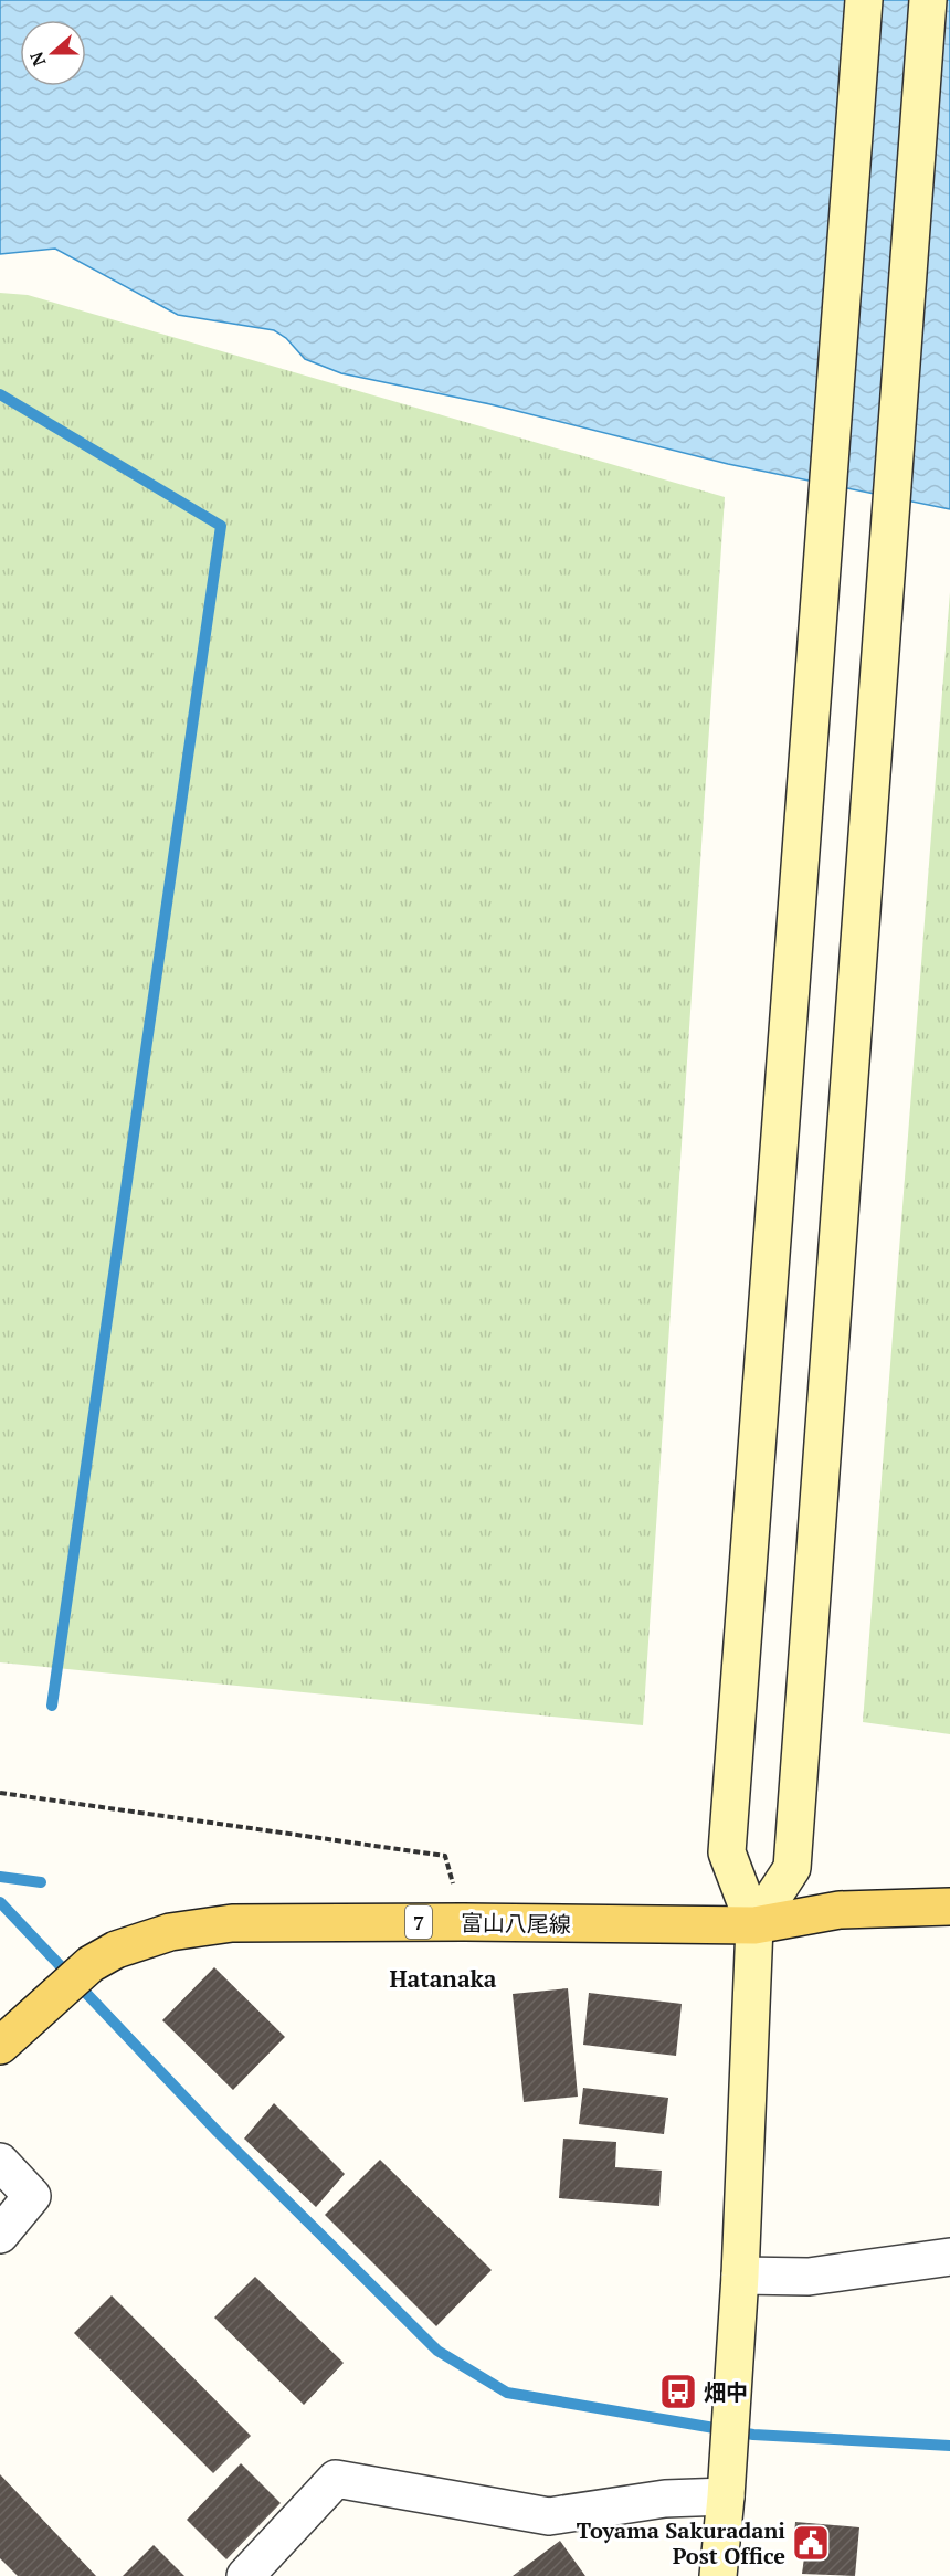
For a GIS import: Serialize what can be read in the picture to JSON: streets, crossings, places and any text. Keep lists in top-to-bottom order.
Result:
{
  "streets": {
    "main road": ["7", "富山八尾線"]
  },
  "districts": ["Hatanaka"],
  "places": {
    "bus stop": ["畑中"],
    "public building": ["Toyama Sakuradani Post Office"]
  },
  "north": "left"
}
